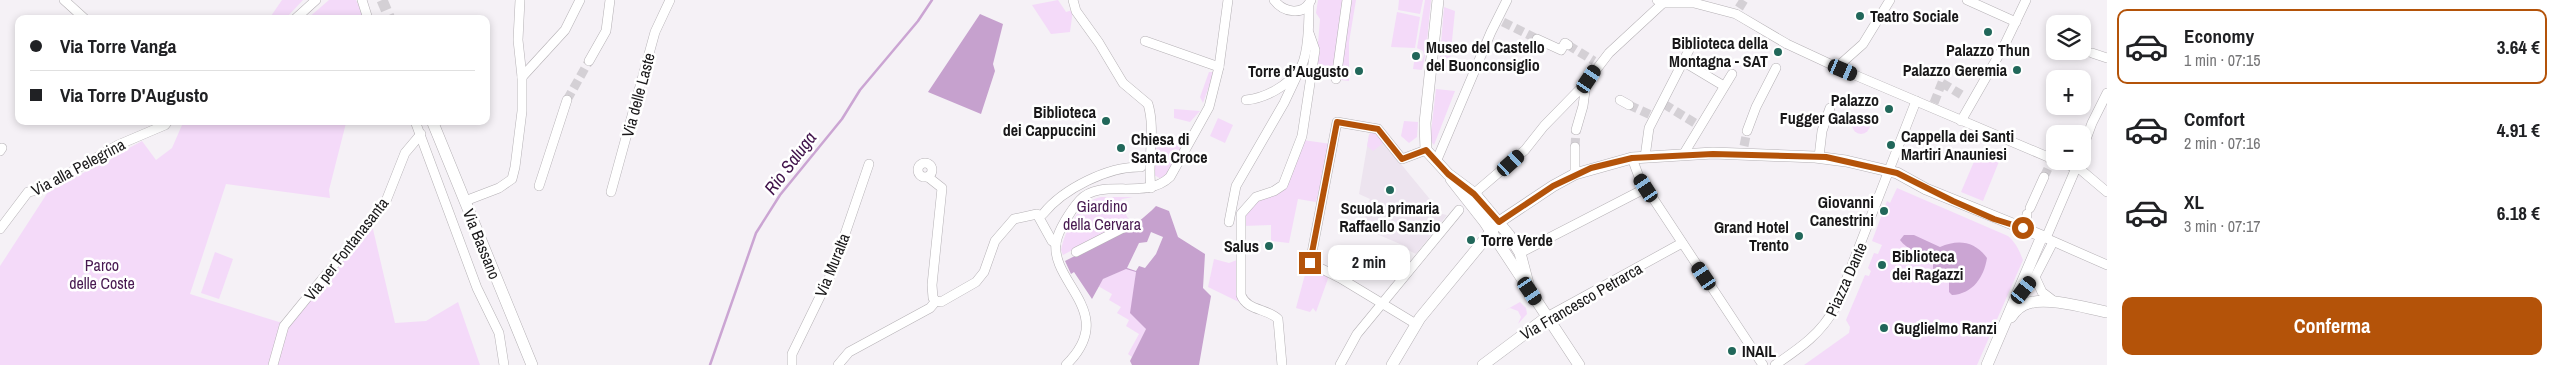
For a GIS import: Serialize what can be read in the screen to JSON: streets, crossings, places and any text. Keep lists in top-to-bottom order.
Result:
{
  "streets": {
    "main road": ["Via Bassano", "Via Francesco Petrarca"],
    "street": [
      "Via delle Laste",
      "Via alla Pelegrina",
      "Via per Fontanasanta",
      "Via Muralta",
      "Piazza Dante"
    ]
  },
  "water": ["Rio Saluga"],
  "parks": ["Giardino della Cervara", "Parco delle Coste"],
  "places": [
    "Teatro Sociale",
    "Palazzo Thun",
    "Biblioteca della Montagna - SAT",
    "Museo del Castello del Buonconsiglio",
    "Palazzo Geremia",
    "Torre d’Augusto",
    "Palazzo Fugger Galasso",
    "Biblioteca dei Cappuccini",
    "Cappella dei Santi Martiri Anauniesi",
    "Chiesa di Santa Croce",
    "Scuola primaria Raffaello Sanzio",
    "Giovanni Canestrini",
    "Grand Hotel Trento",
    "Torre Verde",
    "Salus",
    "Biblioteca dei Ragazzi",
    "Guglielmo Ranzi",
    "INAIL"
  ],
  "page": {
    "list": [
      {
        "name": "Economy",
        "note": "1 min · 07:15",
        "value": "3.64 €"
      },
      {
        "name": "Comfort",
        "note": "2 min · 07:16",
        "value": "4.91 €"
      },
      {
        "name": "XL",
        "note": "3 min · 07:17",
        "value": "6.18 €"
      }
    ],
    "map_buttons": ["+", "−"],
    "banner": ["Via Torre Vanga", "Via Torre D'Augusto"],
    "bubble": "2 min",
    "buttons": "Conferma"
  }
}
